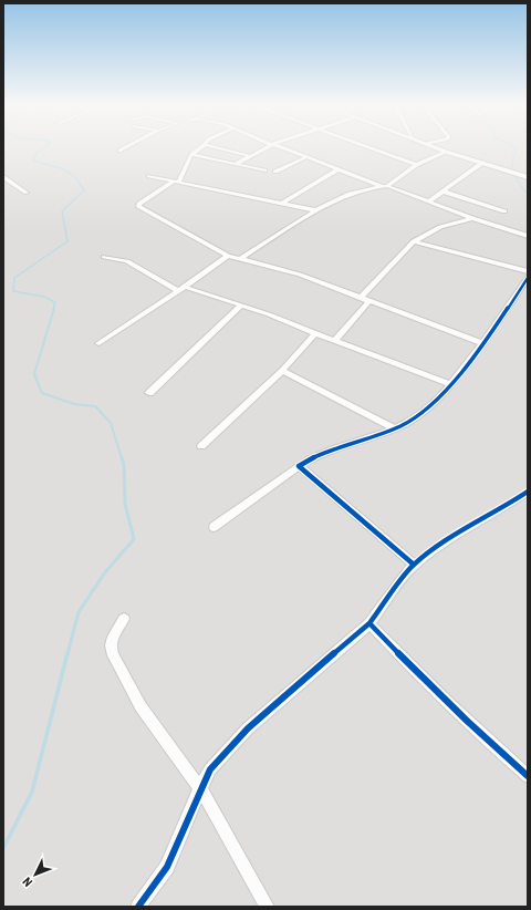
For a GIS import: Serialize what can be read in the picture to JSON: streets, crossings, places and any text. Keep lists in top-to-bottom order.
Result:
{
  "north": "bottom left"
}
